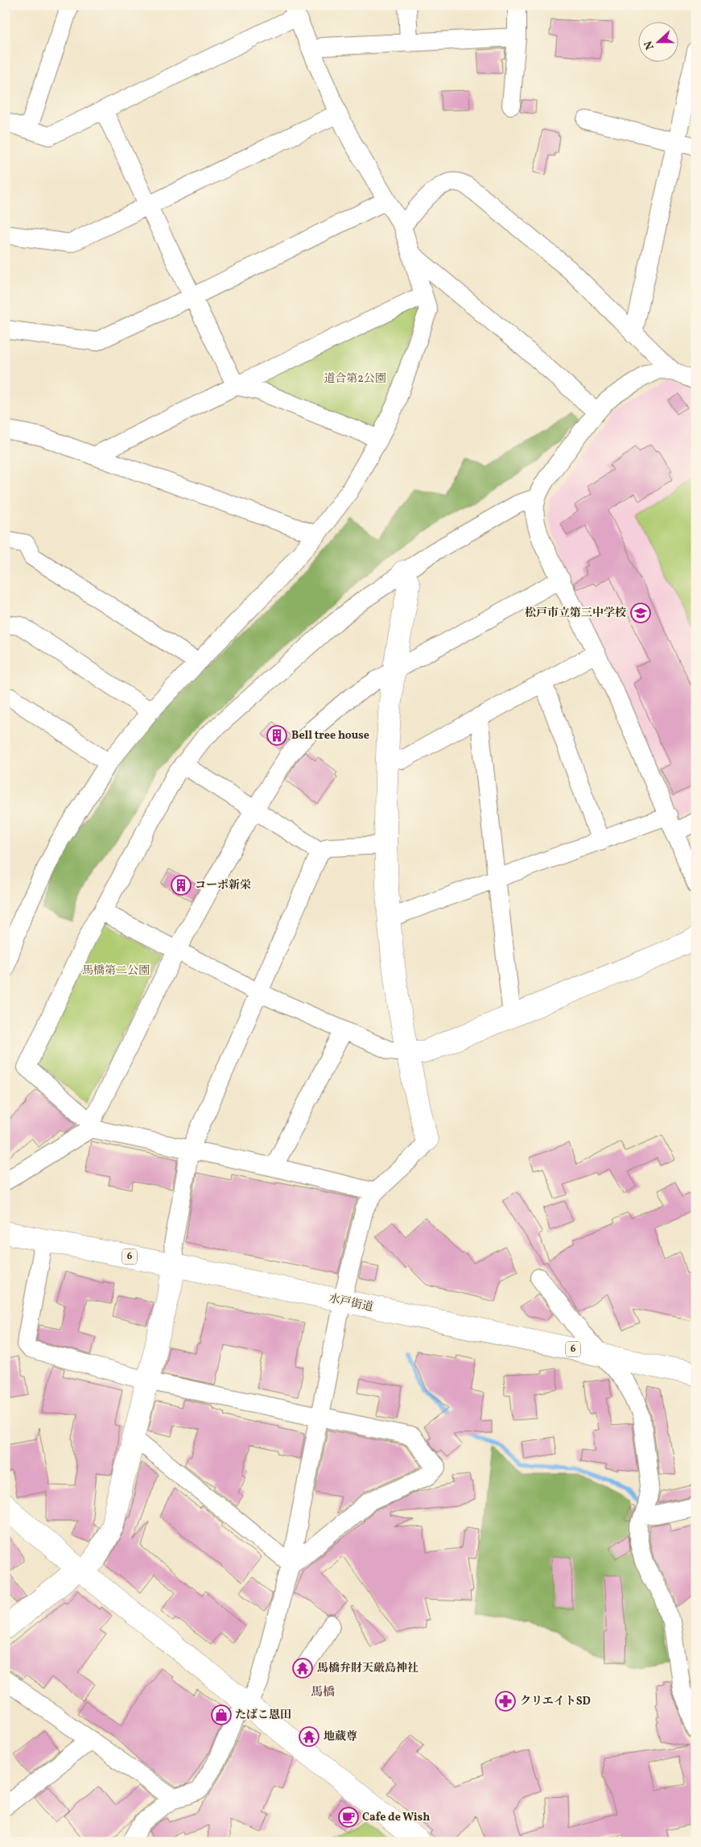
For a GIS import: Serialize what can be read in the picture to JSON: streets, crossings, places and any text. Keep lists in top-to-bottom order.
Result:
{
  "streets": {
    "main road": ["6", "水戸街道"]
  },
  "districts": ["馬橋"],
  "parks": ["道合第2公園", "馬橋第二公園"],
  "places": {
    "school or university": ["松戸市立第三中学校"],
    "building": ["Bell tree house", "コーポ新栄"],
    "temple": ["馬橋弁財天厳島神社", "地蔵尊"],
    "pharmacy": ["クリエイトSD"],
    "shop": ["たばこ恩田"],
    "cafe": ["Cafe de Wish"]
  },
  "north": "left"
}
